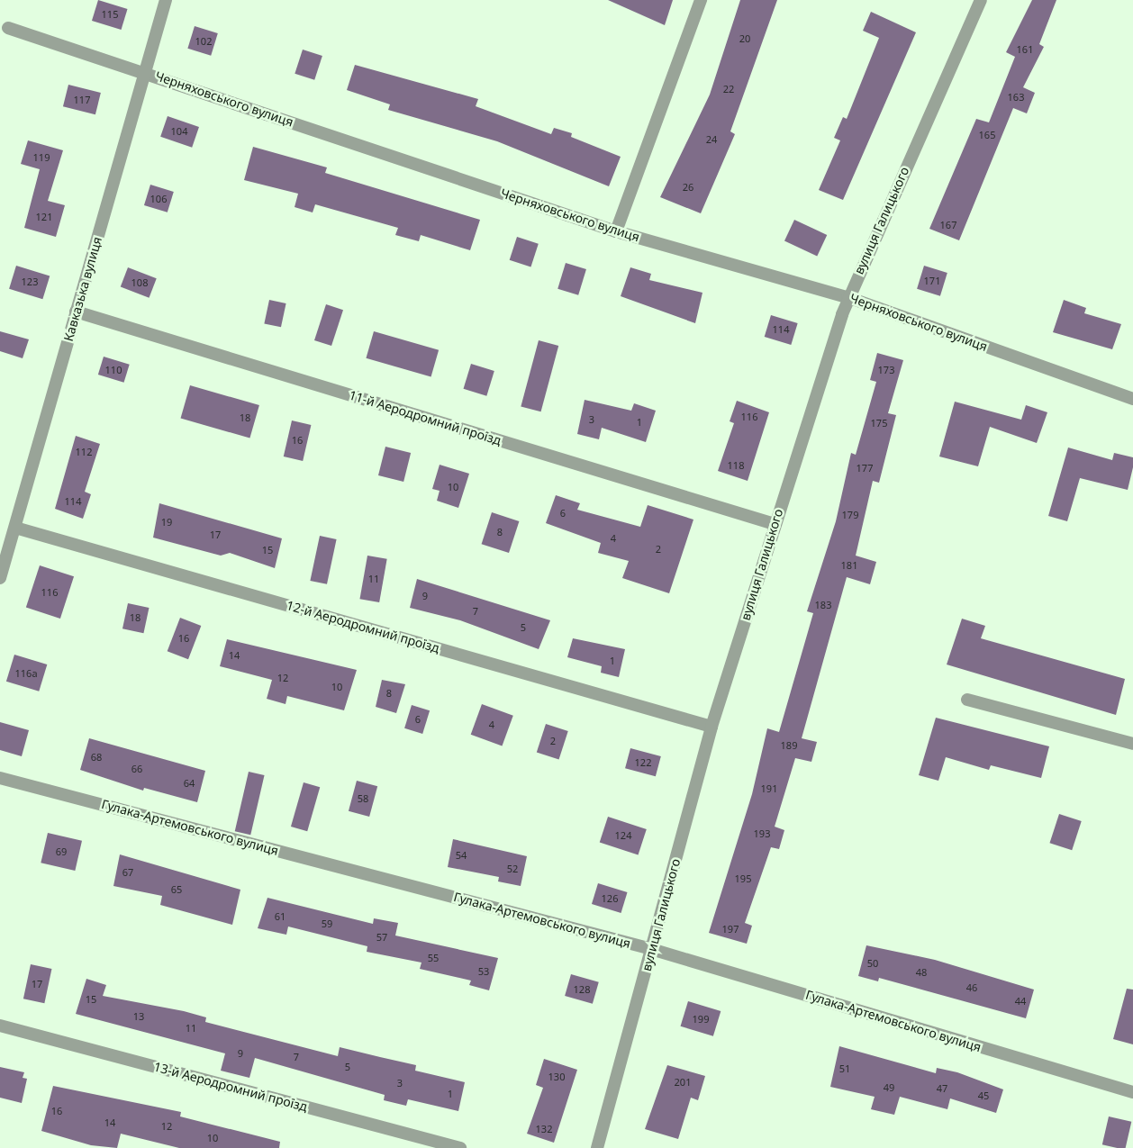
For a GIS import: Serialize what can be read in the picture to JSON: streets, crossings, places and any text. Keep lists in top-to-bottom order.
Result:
{
  "streets": {
    "street": [
      "Черняховського вулиця",
      "вулиця Галицького",
      "Кавказька вулиця",
      "11-й Аеродромний проїзд",
      "12-й Аеродромний проїзд",
      "Гулака-Артемовського вулиця",
      "13-й Аеродромний проїзд"
    ]
  },
  "crossings": [
    ["Черняховського вулиця", "вулиця Галицького"],
    ["Черняховського вулиця", "Кавказька вулиця"],
    ["вулиця Галицького", "11-й Аеродромний проїзд"],
    ["вулиця Галицького", "12-й Аеродромний проїзд"],
    ["вулиця Галицького", "Гулака-Артемовського вулиця"],
    ["Кавказька вулиця", "11-й Аеродромний проїзд"],
    ["Кавказька вулиця", "12-й Аеродромний проїзд"]
  ],
  "house_numbers": [
    "115",
    "20",
    "102",
    "161",
    "22",
    "163",
    "117",
    "104",
    "165",
    "24",
    "119",
    "26",
    "106",
    "121",
    "167",
    "171",
    "123",
    "108",
    "114",
    "110",
    "173",
    "116",
    "18",
    "3",
    "1",
    "175",
    "16",
    "112",
    "118",
    "177",
    "10",
    "114",
    "6",
    "179",
    "19",
    "8",
    "17",
    "4",
    "2",
    "15",
    "181",
    "11",
    "116",
    "9",
    "183",
    "7",
    "18",
    "5",
    "16",
    "14",
    "1",
    "116а",
    "12",
    "10",
    "8",
    "6",
    "4",
    "2",
    "189",
    "68",
    "122",
    "66",
    "64",
    "191",
    "58",
    "193",
    "124",
    "69",
    "54",
    "52",
    "67",
    "195",
    "65",
    "126",
    "61",
    "59",
    "197",
    "57",
    "55",
    "50",
    "53",
    "48",
    "17",
    "46",
    "128",
    "15",
    "44",
    "13",
    "199",
    "11",
    "9",
    "7",
    "5",
    "51",
    "130",
    "201",
    "3",
    "49",
    "47",
    "1",
    "45",
    "16",
    "14",
    "12",
    "132",
    "10"
  ]
}
